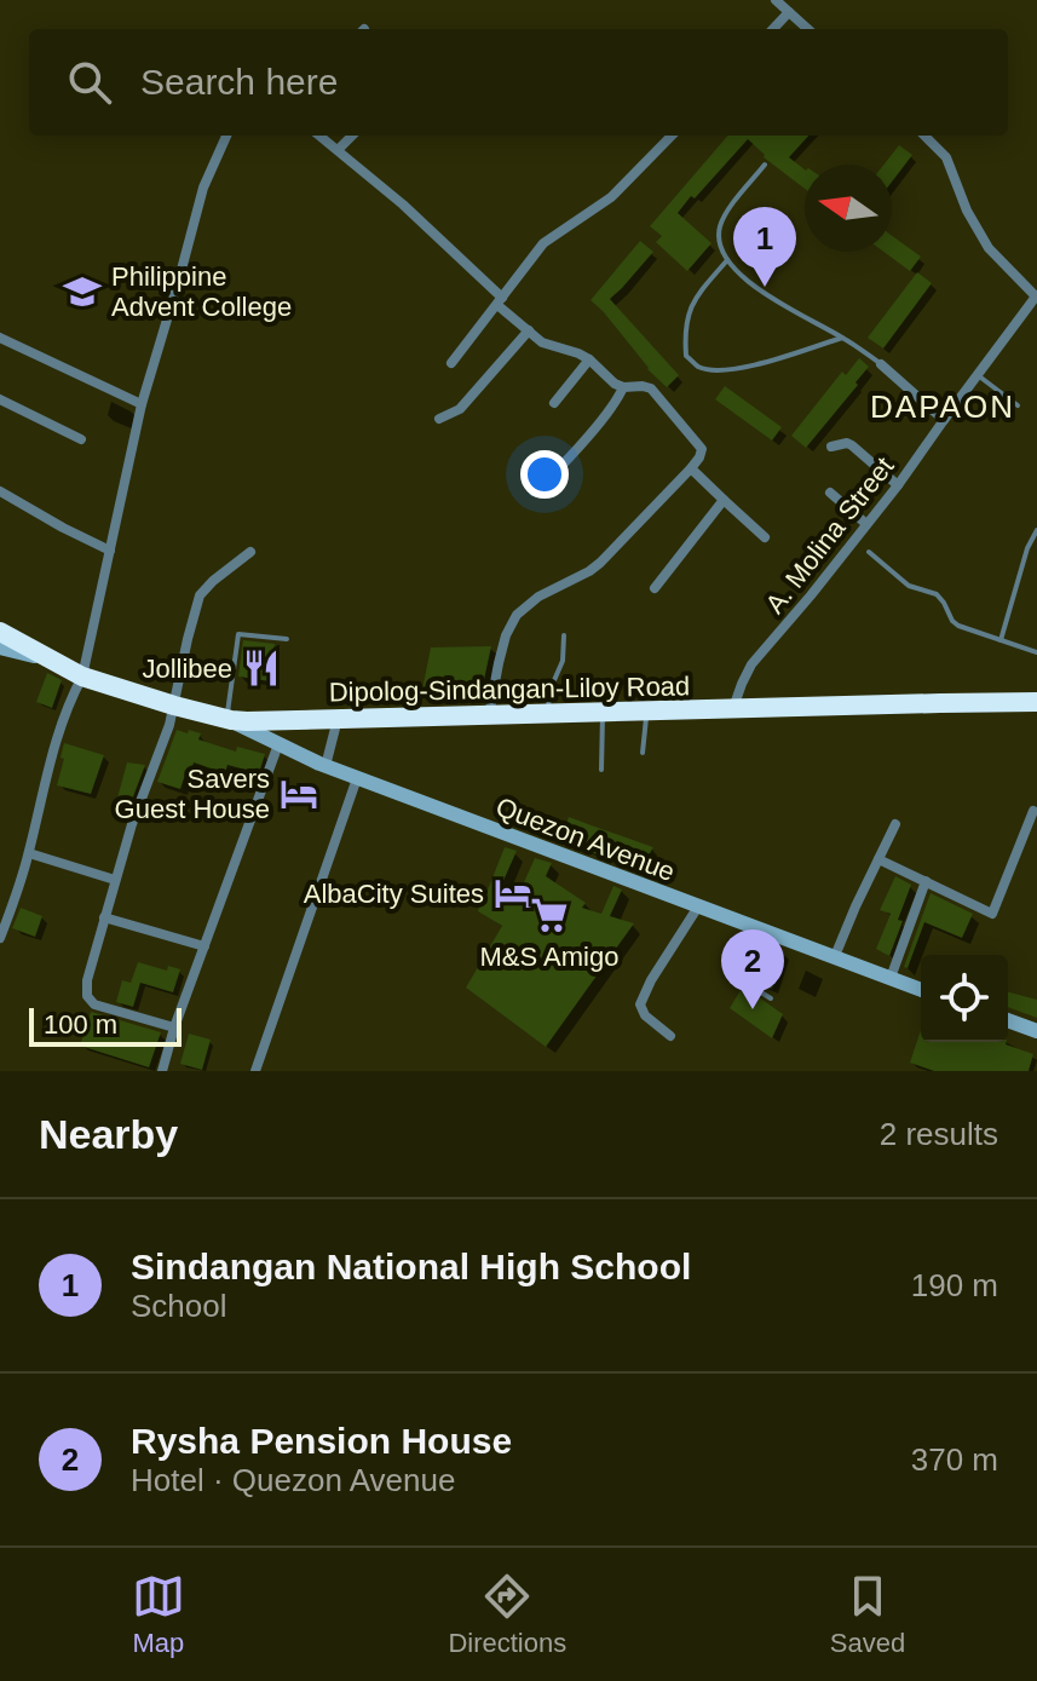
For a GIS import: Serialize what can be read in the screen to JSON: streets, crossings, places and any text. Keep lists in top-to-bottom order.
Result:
{
  "streets": {
    "highway": ["Dipolog-Sindangan-Liloy Road"],
    "street": ["A. Molina Street", "Quezon Avenue"]
  },
  "crossings": [
    ["A. Molina Street", "Dipolog-Sindangan-Liloy Road"],
    ["Dipolog-Sindangan-Liloy Road", "Quezon Avenue"]
  ],
  "districts": ["DAPAON"],
  "places": {
    "school or university": ["Philippine Advent College"],
    "restaurant": ["Jollibee"],
    "hotel": ["Savers Guest House", "AlbaCity Suites"],
    "supermarket": ["M&S Amigo"]
  },
  "scale_bar": "100 m",
  "north": "left",
  "page": {
    "search": "Search here",
    "pins": ["1", "2"],
    "scale": "100 m",
    "heading": ["Nearby", "2 results"],
    "list": [
      {
        "mark": "1",
        "name": "Sindangan National High School",
        "note": "School",
        "value": "190 m"
      },
      {
        "mark": "2",
        "name": "Rysha Pension House",
        "note": "Hotel · Quezon Avenue",
        "value": "370 m"
      }
    ],
    "nav": ["Map", "Directions", "Saved"]
  }
}
